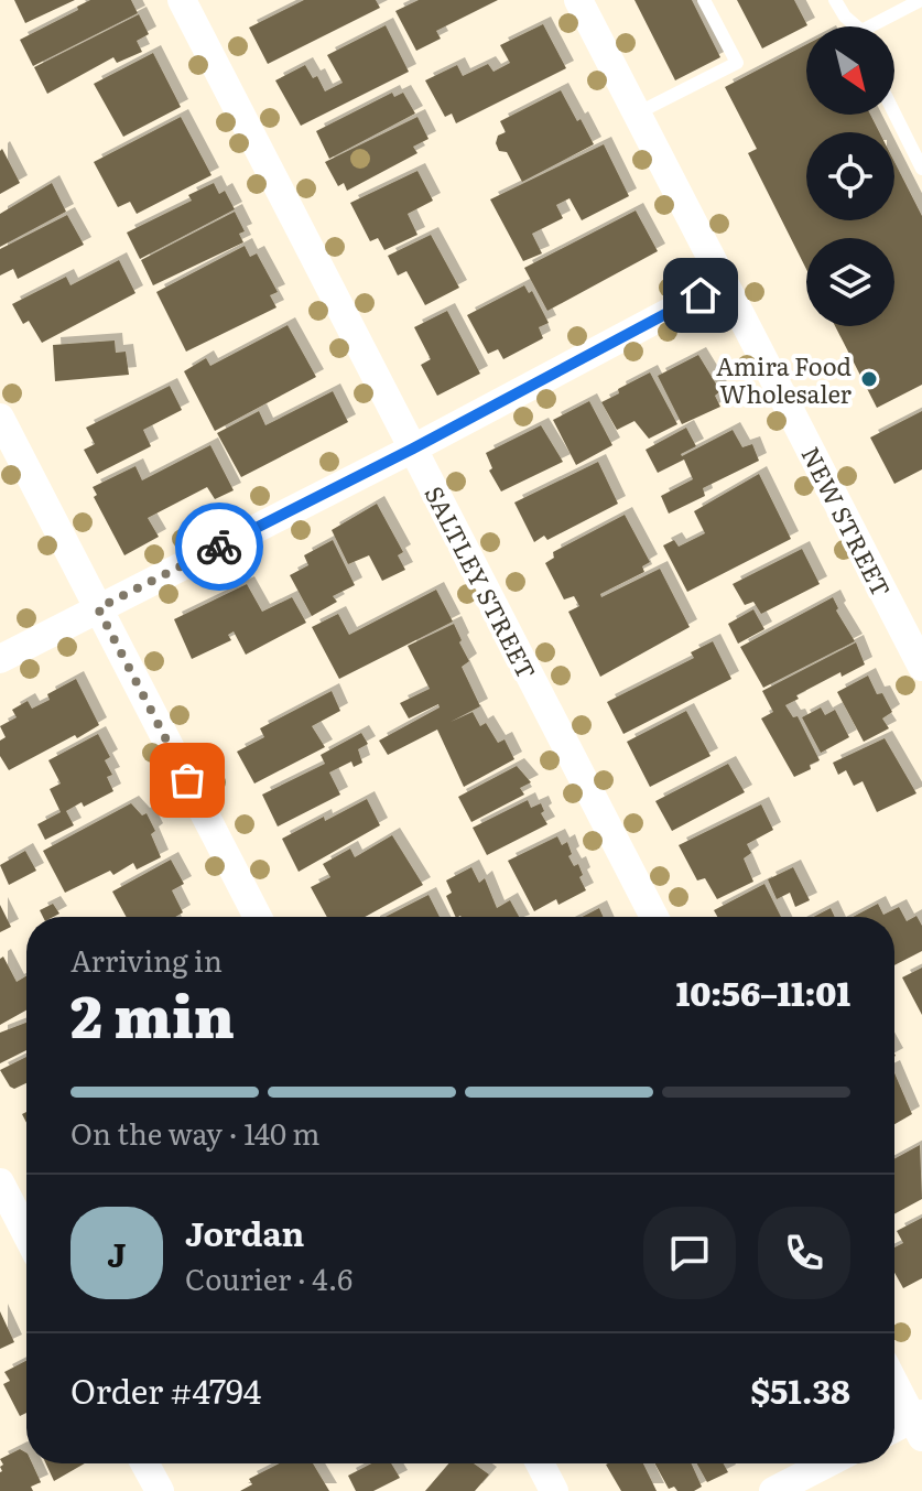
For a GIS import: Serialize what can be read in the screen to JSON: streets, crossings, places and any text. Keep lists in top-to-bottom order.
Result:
{
  "streets": {
    "street": ["NEW STREET", "SALTLEY STREET"]
  },
  "places": ["Amira Food Wholesaler"],
  "north": "bottom right",
  "page": {
    "heading": ["2 min", "Arriving in", "10:56–11:01"],
    "panel": [
      "Jordan",
      "Courier · 4.6",
      "Order #4794",
      "$51.38"
    ],
    "bar": "On the way · 140 m",
    "round": "J"
  }
}
